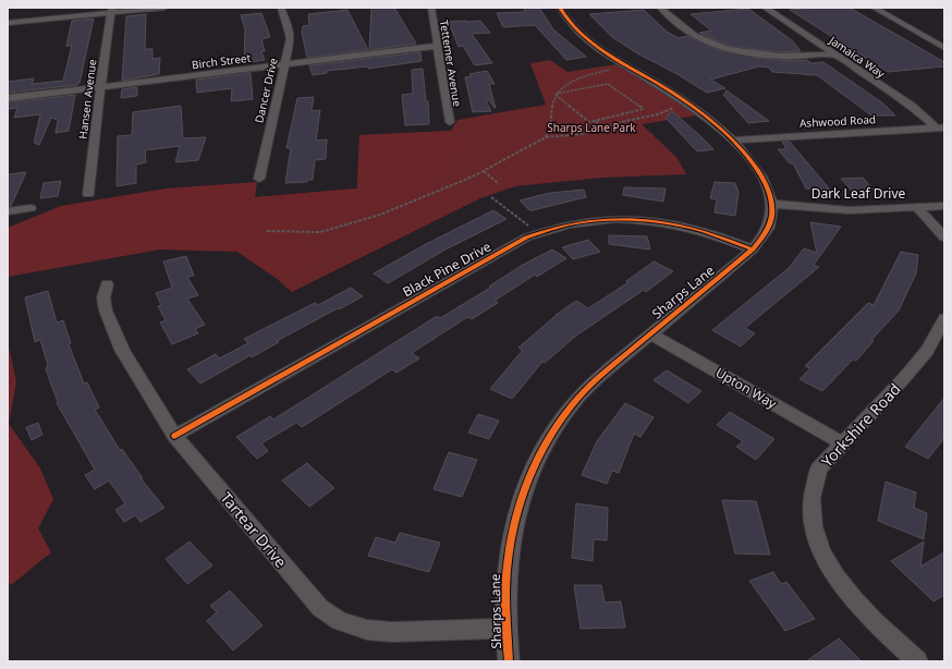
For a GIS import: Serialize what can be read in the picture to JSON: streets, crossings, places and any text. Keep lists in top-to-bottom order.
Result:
{
  "streets": {
    "street": [
      "Jamaica Way",
      "Birch Street",
      "Tettemer Avenue",
      "Dancer Drive",
      "Hansen Avenue",
      "Ashwood Road",
      "Dark Leaf Drive",
      "Black Pine Drive",
      "Sharps Lane",
      "Upton Way",
      "Yorkshire Road",
      "Tartear Drive"
    ]
  },
  "crossings": [
    ["Jamaica Way", "Ashwood Road"],
    ["Birch Street", "Tettemer Avenue"],
    ["Birch Street", "Dancer Drive"],
    ["Birch Street", "Hansen Avenue"],
    ["Dark Leaf Drive", "Sharps Lane"],
    ["Black Pine Drive", "Sharps Lane"],
    ["Black Pine Drive", "Tartear Drive"],
    ["Sharps Lane", "Upton Way"],
    ["Sharps Lane", "Tartear Drive"],
    ["Upton Way", "Yorkshire Road"]
  ],
  "parks": ["Sharps Lane Park"]
}
